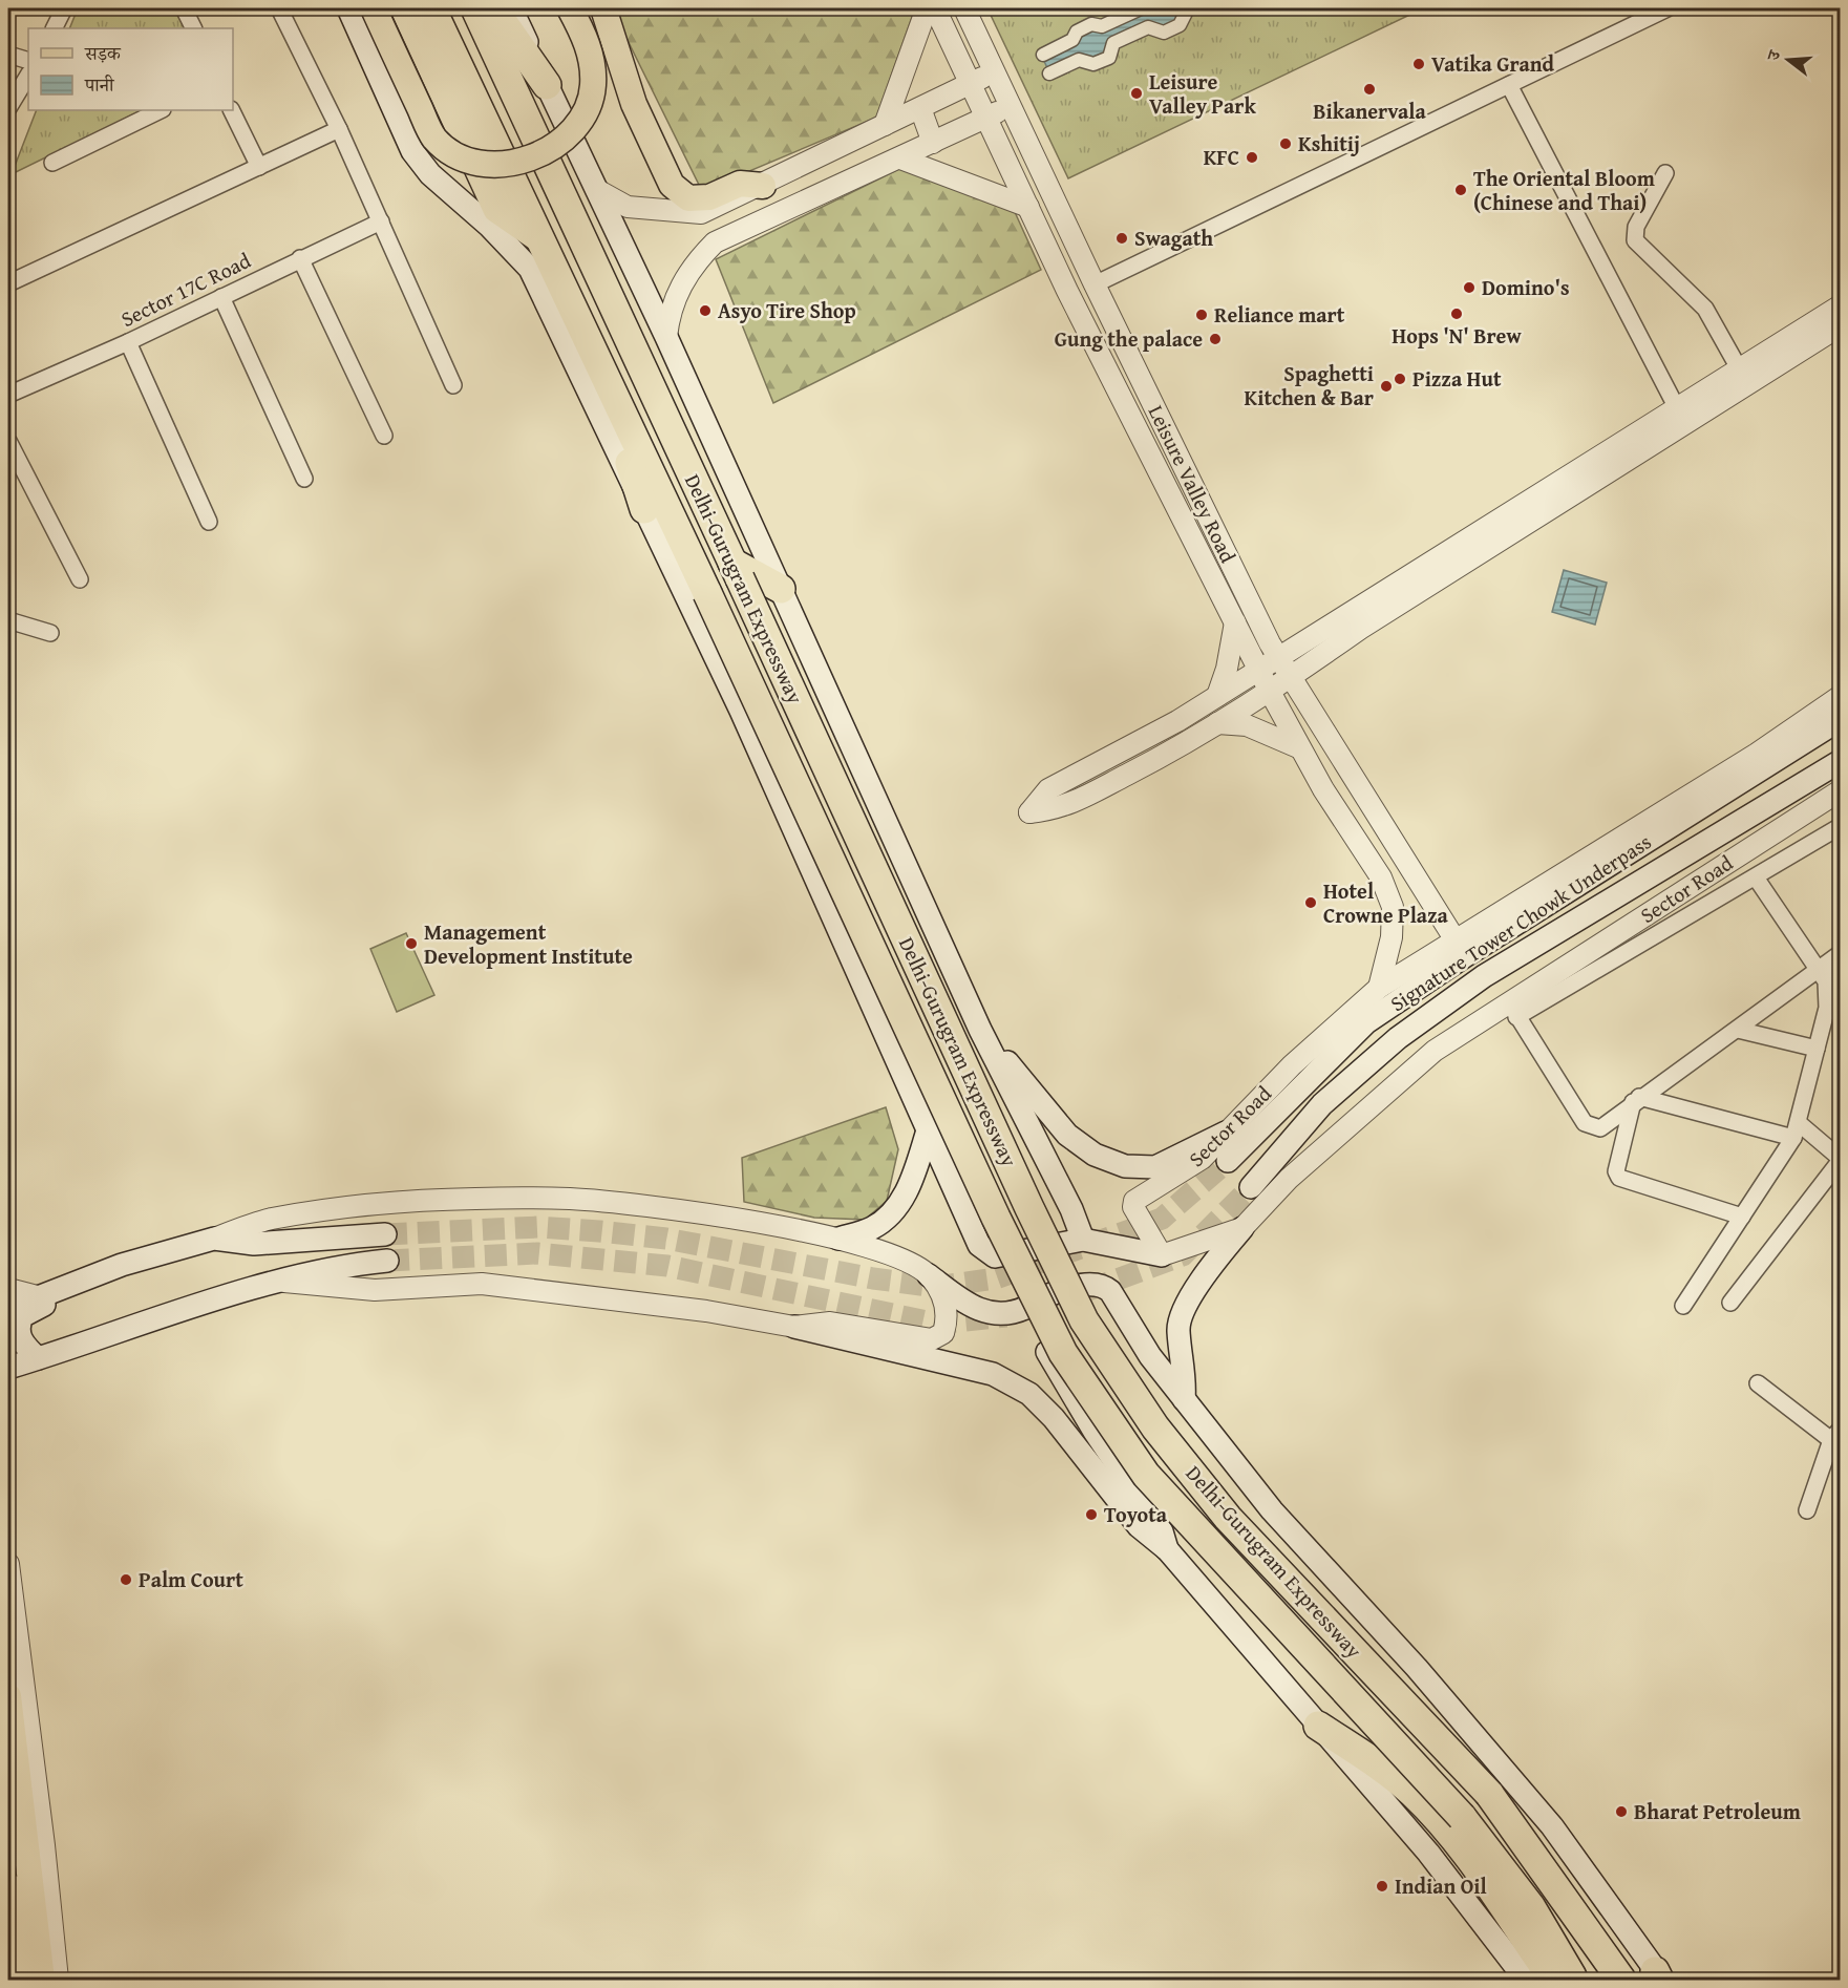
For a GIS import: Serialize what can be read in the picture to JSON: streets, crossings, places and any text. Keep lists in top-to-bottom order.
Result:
{
  "streets": {
    "highway": ["Delhi-Gurugram Expressway"],
    "main road": ["Signature Tower Chowk Underpass"],
    "street": ["Sector 17C Road", "Leisure Valley Road", "Sector Road"]
  },
  "crossings": [
    ["Leisure Valley Road", "Sector Road"]
  ],
  "places": [
    "Vatika Grand",
    "Bikanervala",
    "Leisure Valley Park",
    "Kshitij",
    "KFC",
    "The Oriental Bloom (Chinese and Thai)",
    "Swagath",
    "Domino's",
    "Asyo Tire Shop",
    "Hops 'N' Brew",
    "Reliance mart",
    "Gung the palace",
    "Pizza Hut",
    "Spaghetti Kitchen & Bar",
    "Hotel Crowne Plaza",
    "Management Development Institute",
    "Toyota",
    "Palm Court",
    "Bharat Petroleum",
    "Indian Oil"
  ],
  "legend": ["सड़क", "पानी"],
  "north": "left"
}
